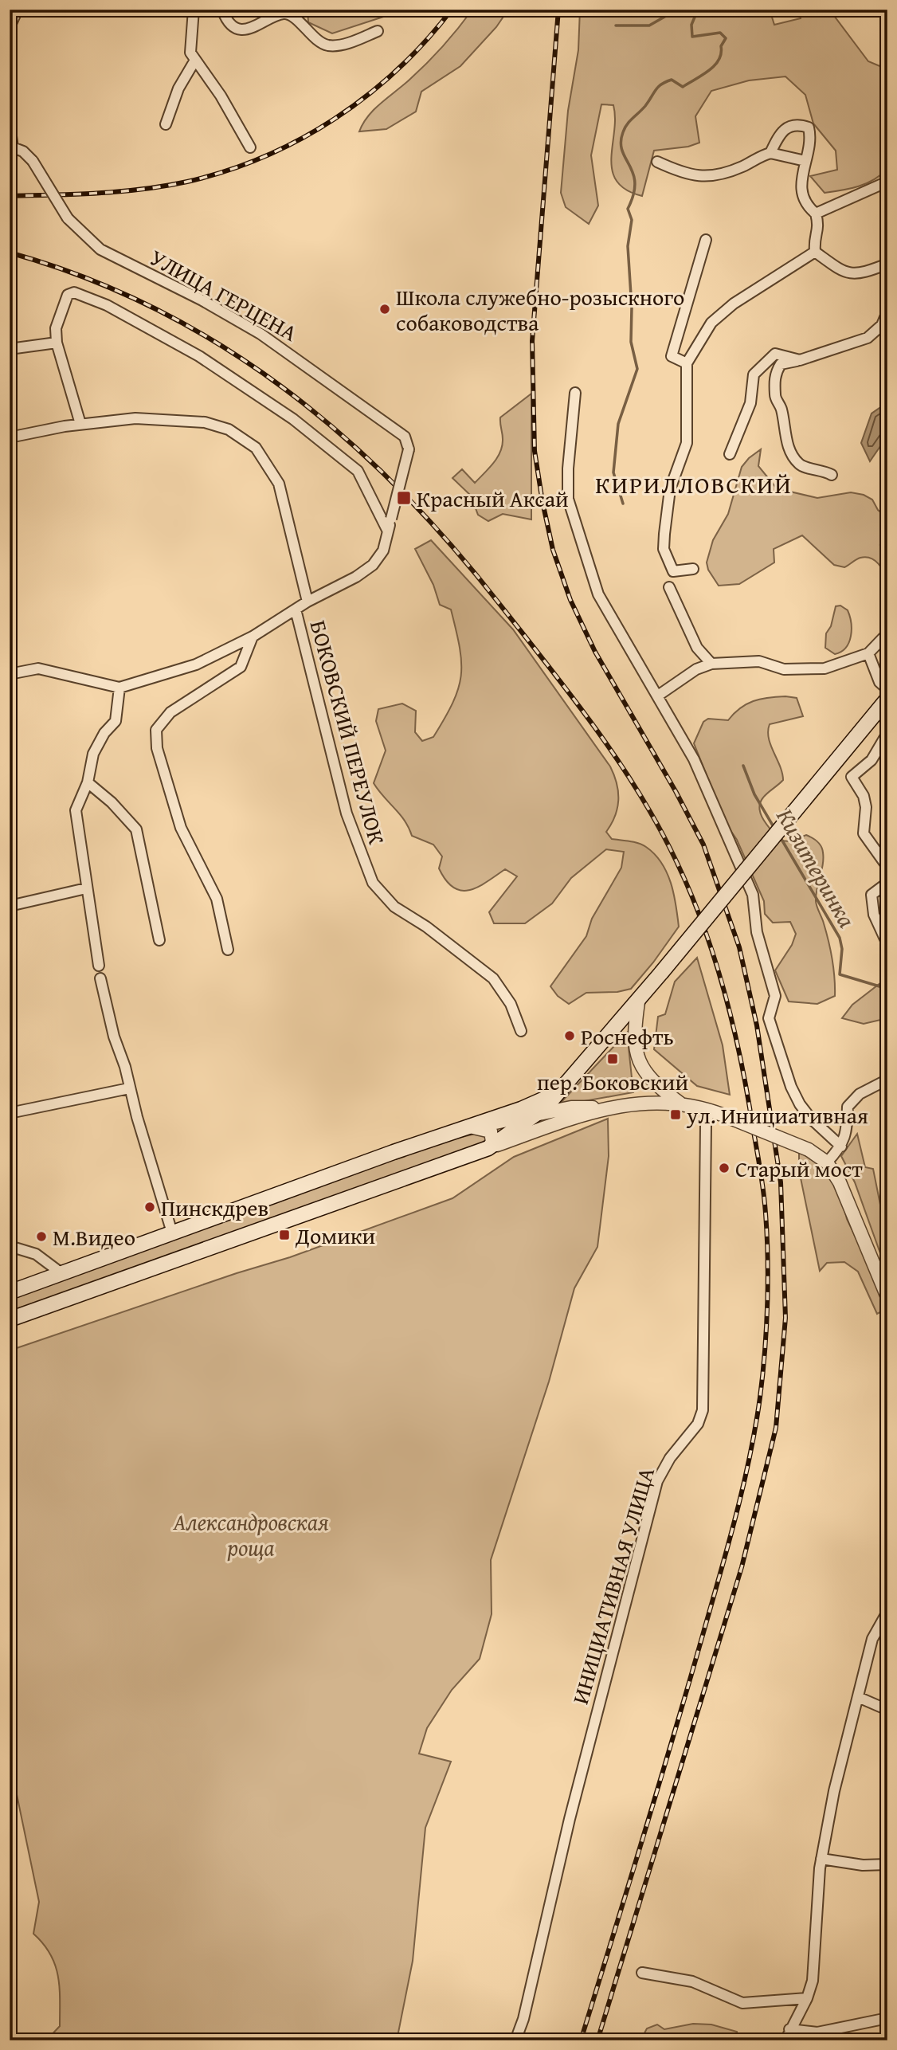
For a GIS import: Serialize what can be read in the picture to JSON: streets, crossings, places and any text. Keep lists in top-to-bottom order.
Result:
{
  "streets": {
    "street": ["УЛИЦА ГЕРЦЕНА", "БОКОВСКИЙ ПЕРЕУЛОК", "ИНИЦИАТИВНАЯ УЛИЦА"]
  },
  "districts": ["КИРИЛЛОВСКИЙ"],
  "water": ["Кизитеринка"],
  "parks": ["Александровская роща"],
  "places": {
    "other": [
      "Школа служебно-розыскного собаководства",
      "Роснефть",
      "Старый мост",
      "Пинскдрев",
      "М.Видео"
    ],
    "transit": [
      "Красный Аксай",
      "пер. Боковский",
      "ул. Инициативная",
      "Домики"
    ]
  }
}
